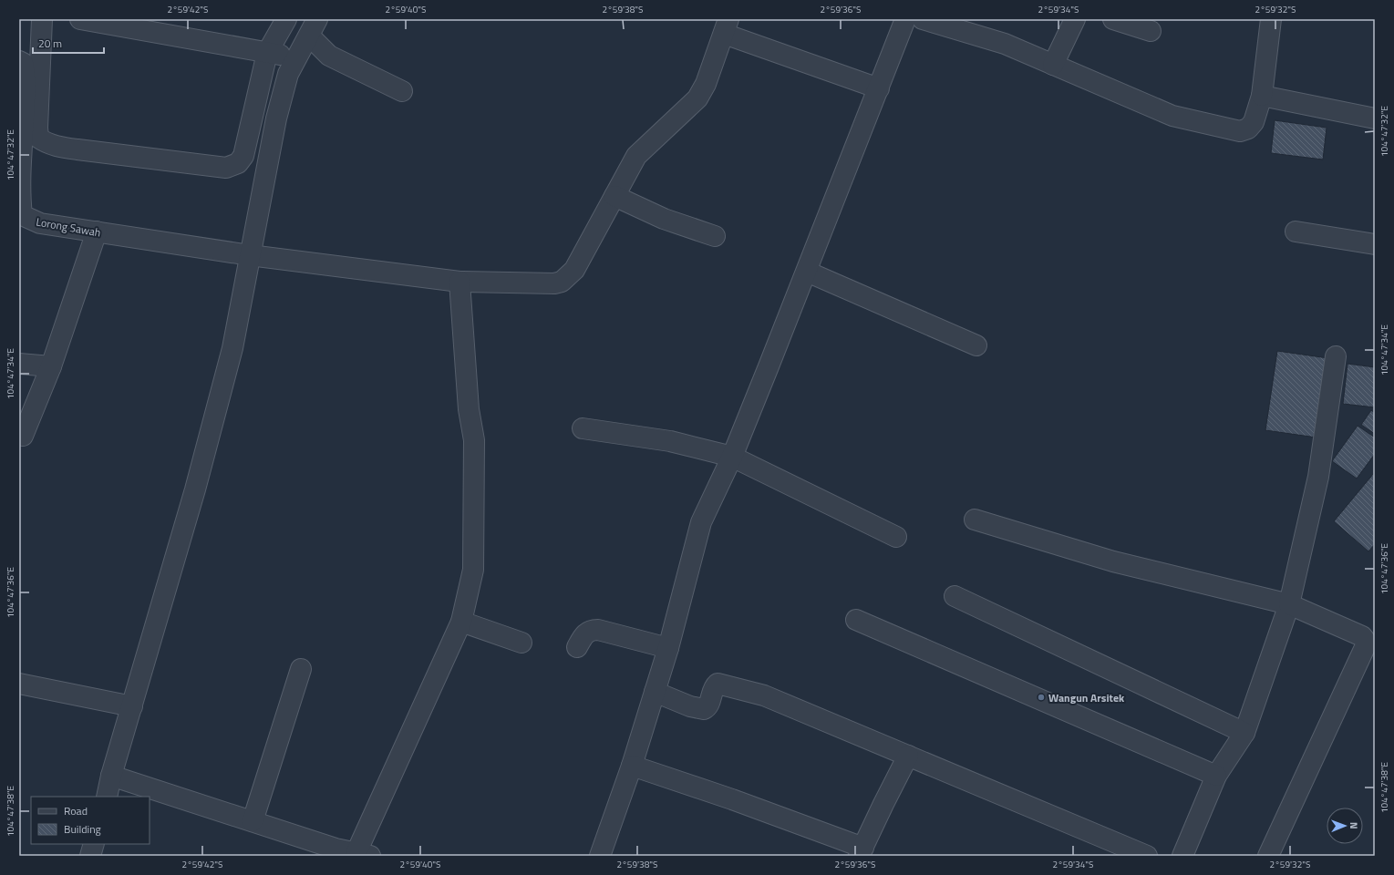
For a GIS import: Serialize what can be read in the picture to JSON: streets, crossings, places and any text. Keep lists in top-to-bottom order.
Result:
{
  "streets": {
    "street": ["Lorong Sawah"]
  },
  "places": ["Wangun Arsitek"],
  "legend": ["Road", "Building"],
  "scale_bar": "20 m",
  "north": "right",
  "coordinates": [
    "2°59'42\"S",
    "2°59'40\"S",
    "2°59'38\"S",
    "2°59'36\"S",
    "2°59'34\"S",
    "2°59'32\"S",
    "104°47'32\"E",
    "104°47'34\"E",
    "104°47'36\"E",
    "104°47'38\"E"
  ]
}
